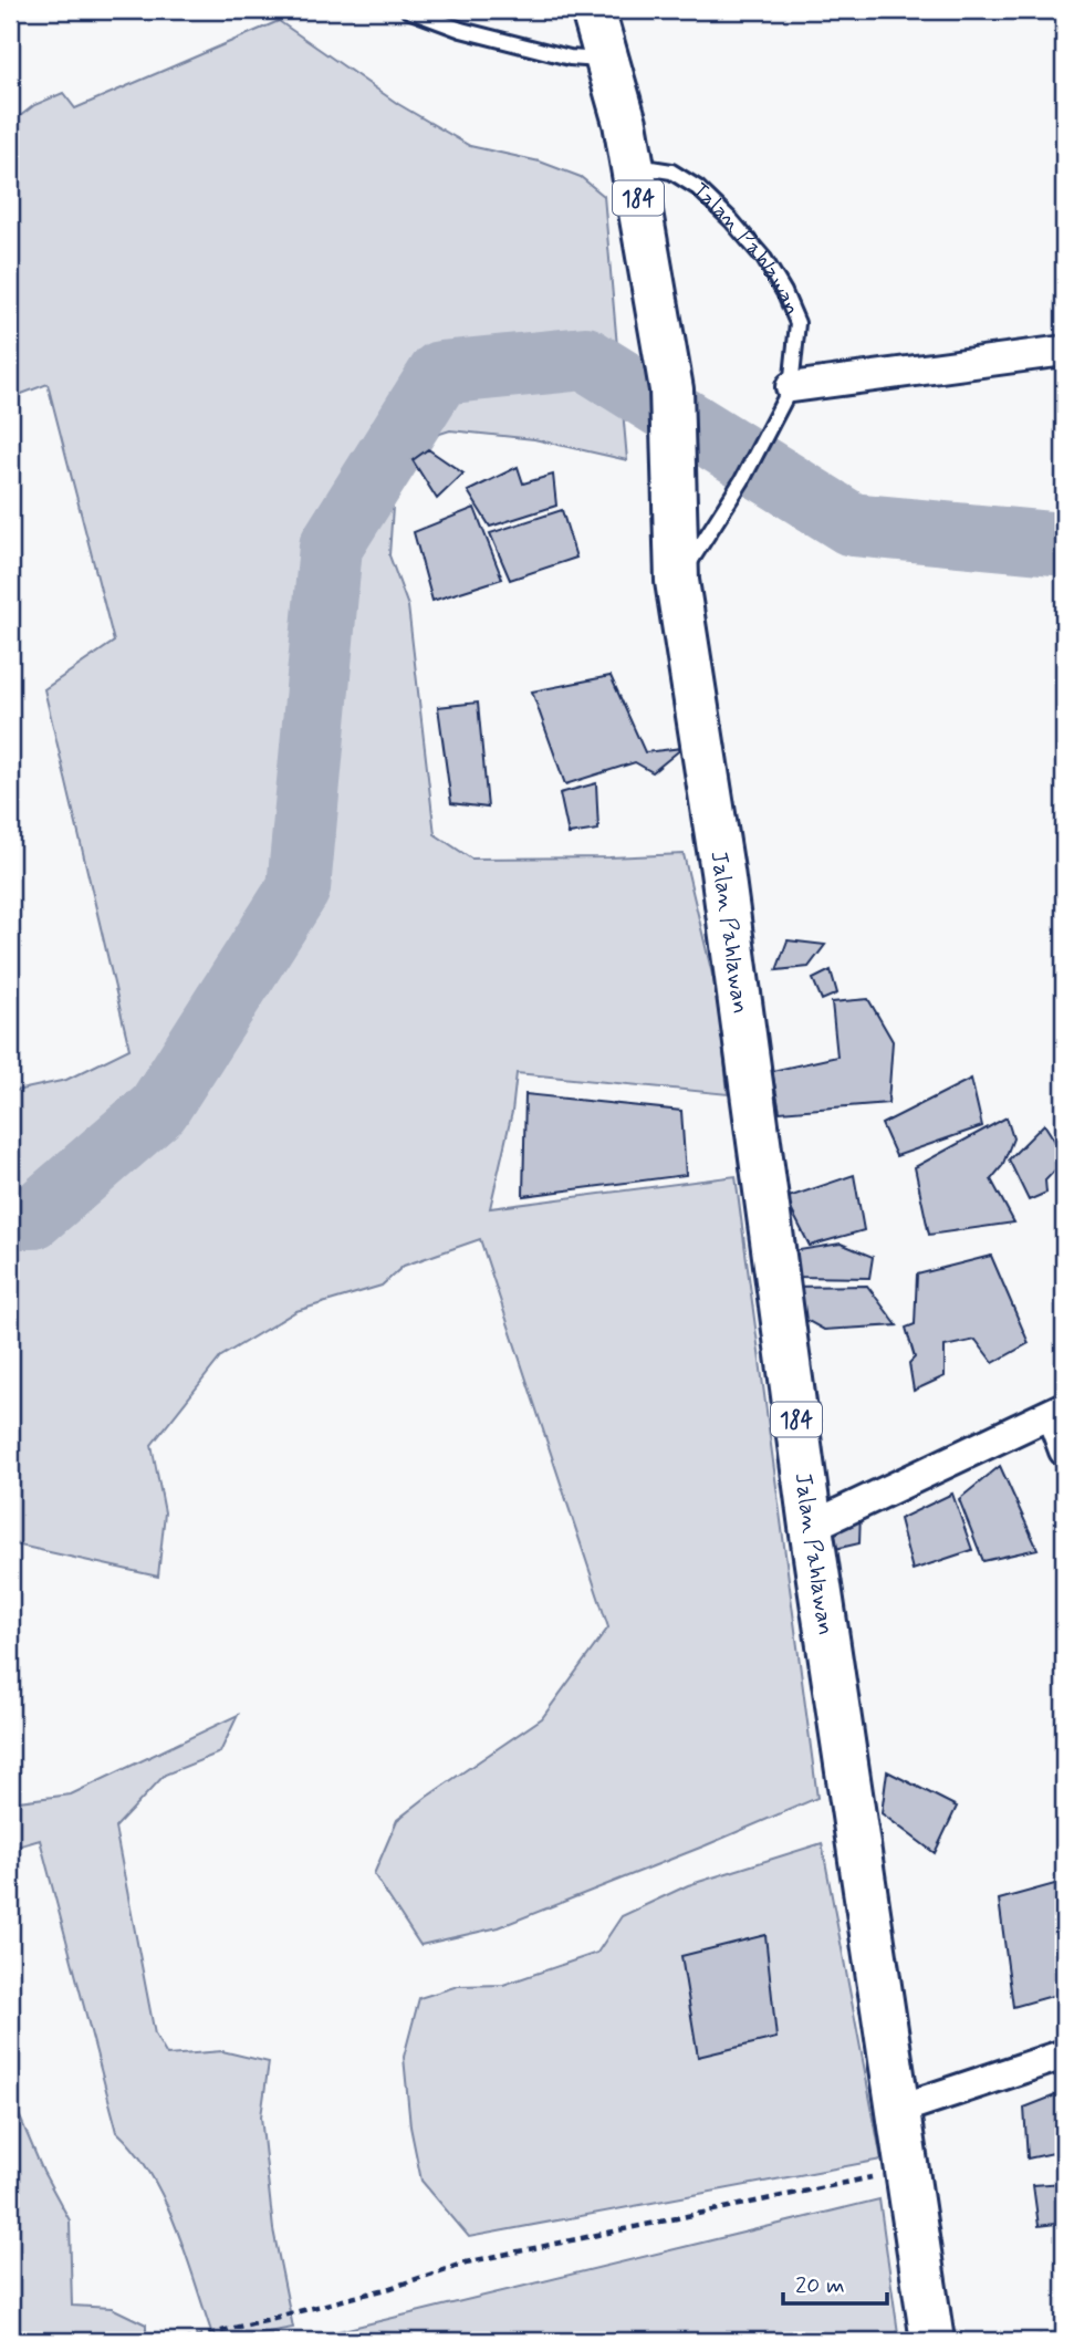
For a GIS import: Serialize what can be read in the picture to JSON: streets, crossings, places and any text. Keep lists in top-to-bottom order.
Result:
{
  "streets": {
    "main road": ["184", "Jalan Pahlawan"]
  },
  "scale_bar": "20 m"
}
